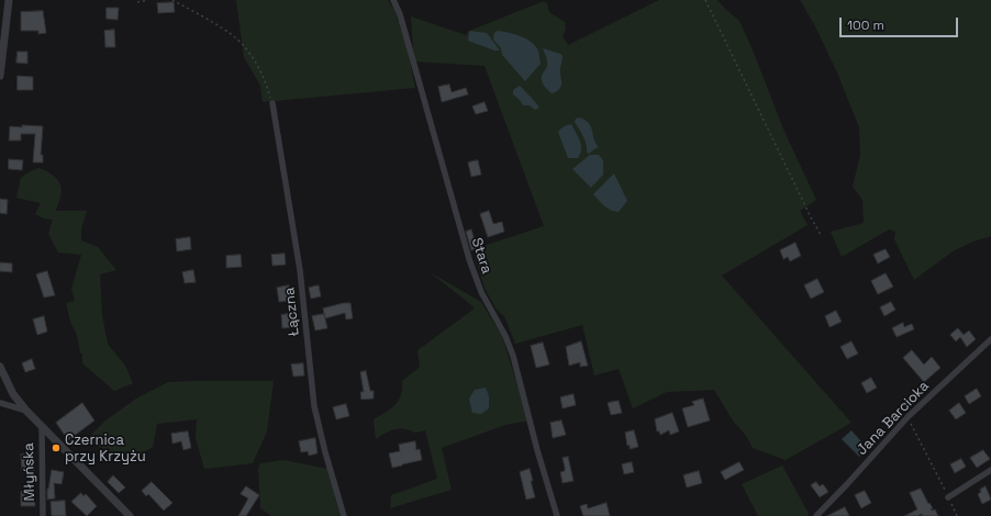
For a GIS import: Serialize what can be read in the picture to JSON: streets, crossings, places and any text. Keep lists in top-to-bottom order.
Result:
{
  "streets": {
    "street": [
      "Stara",
      "Łączna",
      "Jana Barcioka",
      "Młyńska"
    ]
  },
  "places": ["Czernica przy Krzyżu"],
  "scale_bar": "100 m"
}
